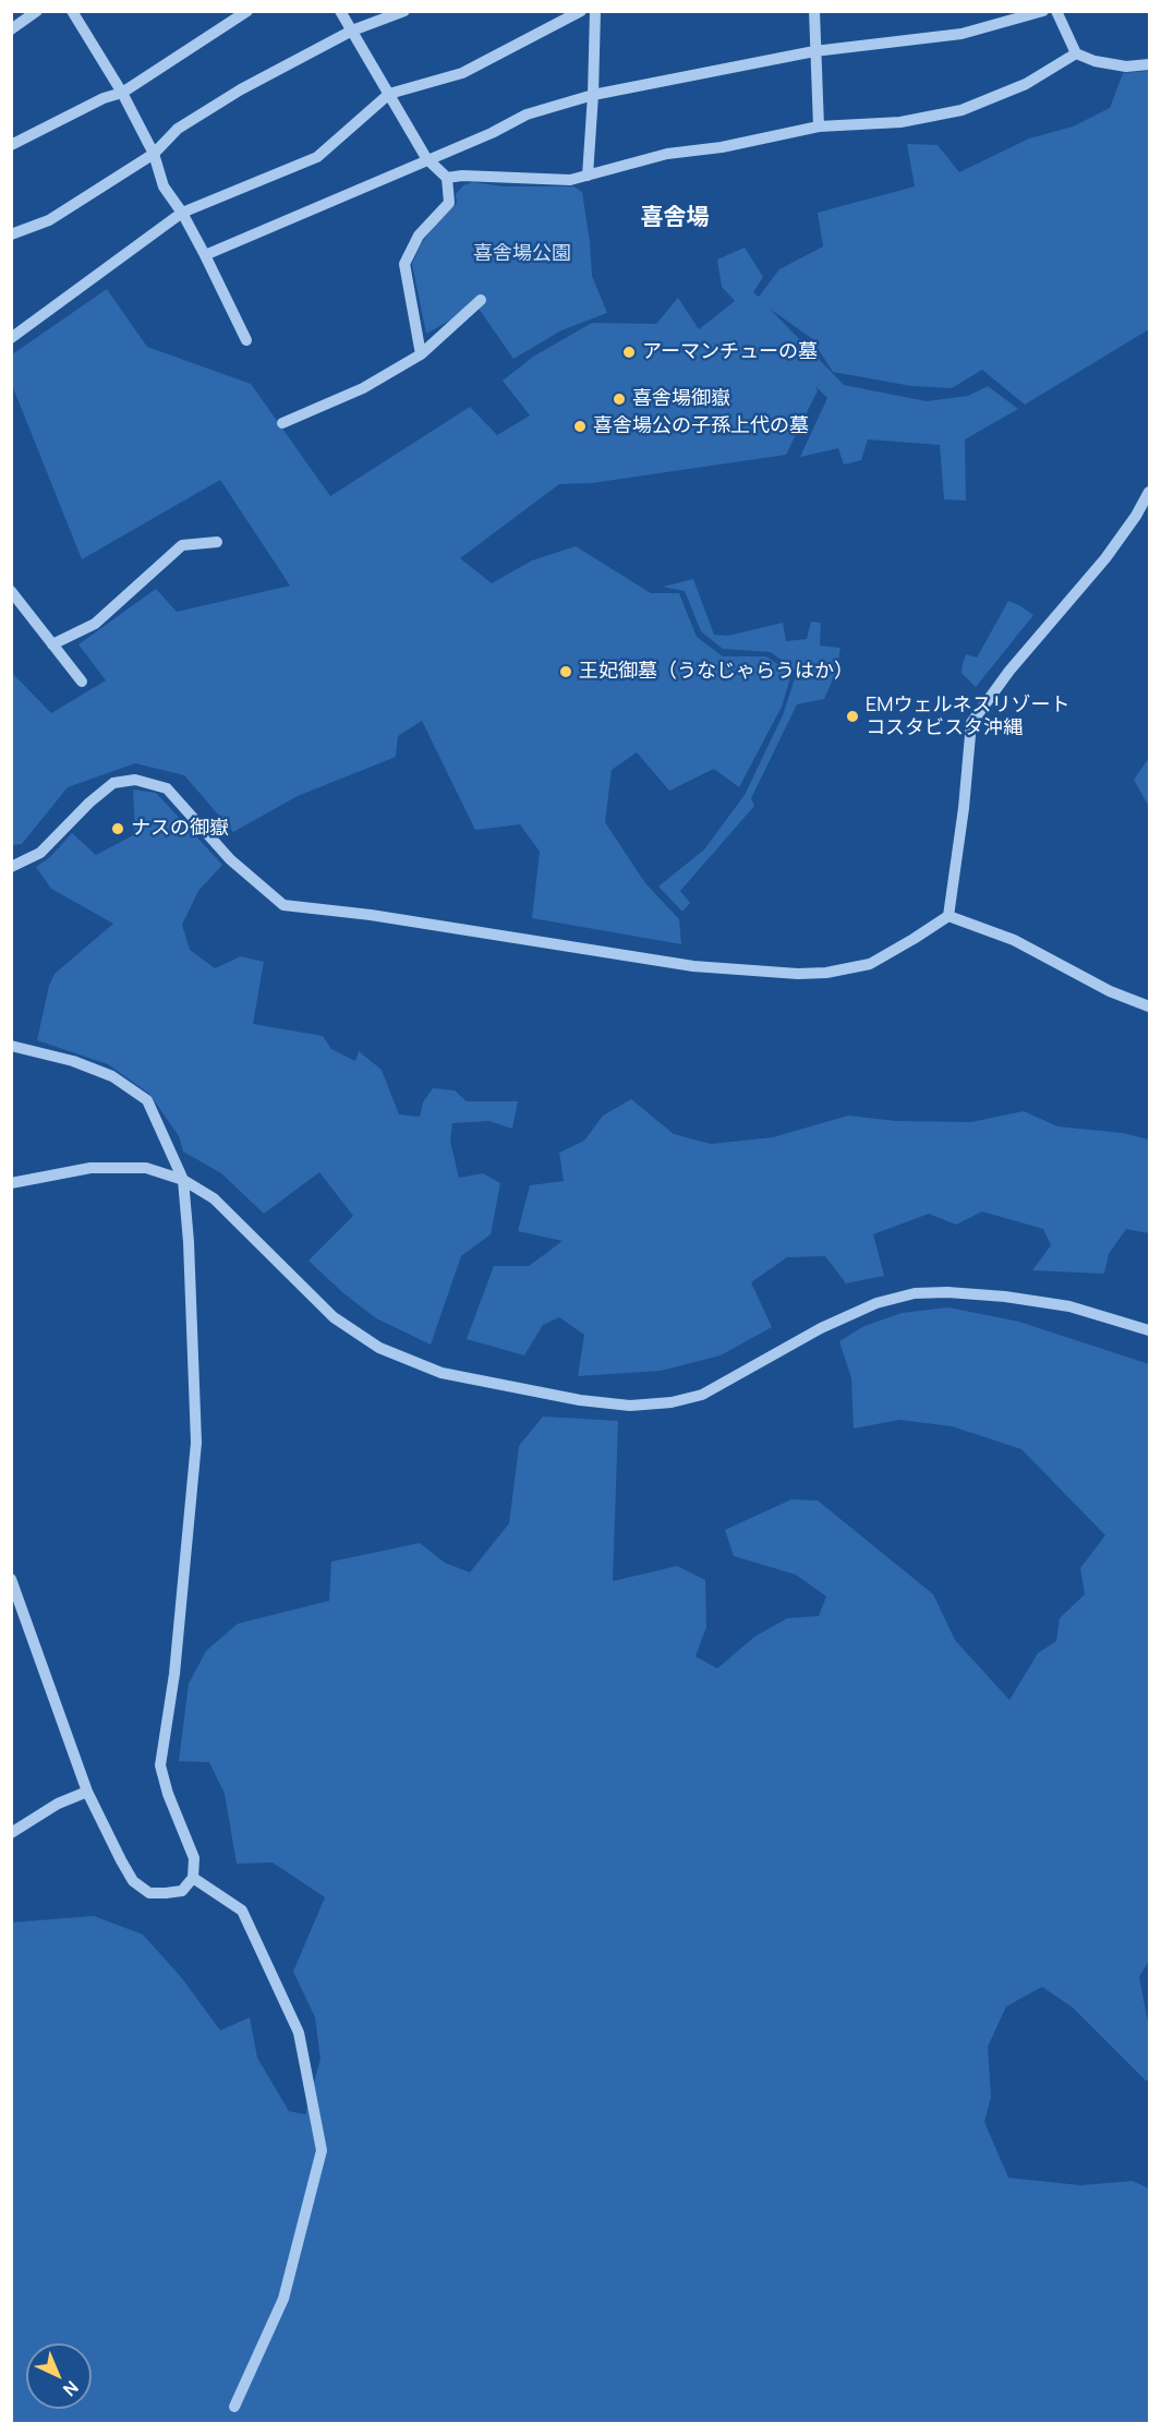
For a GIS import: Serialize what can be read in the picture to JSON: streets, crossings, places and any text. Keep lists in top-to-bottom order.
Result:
{
  "districts": ["喜舎場"],
  "parks": ["喜舎場公園"],
  "places": [
    "アーマンチューの墓",
    "喜舎場御嶽",
    "喜舎場公の子孫上代の墓",
    "王妃御墓（うなじゃらうはか）",
    "EMウェルネスリゾート コスタビスタ沖縄",
    "ナスの御嶽"
  ],
  "north": "bottom right"
}
